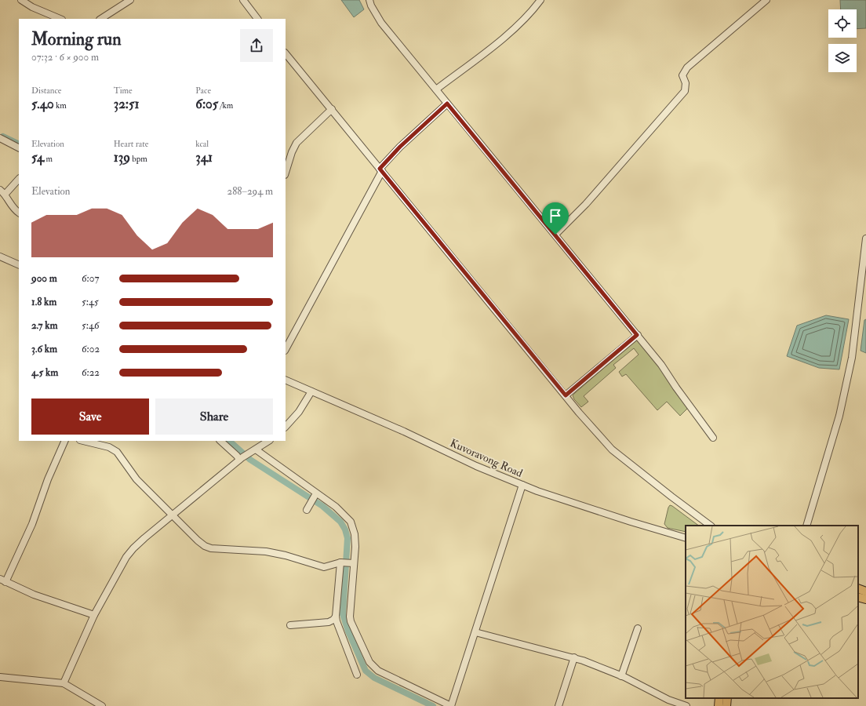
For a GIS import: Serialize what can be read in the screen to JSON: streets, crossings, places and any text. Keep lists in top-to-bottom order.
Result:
{
  "streets": {
    "street": ["Kuvoravong Road"]
  },
  "page": {
    "heading": ["Morning run", "07:32 · 6 × 900 m"],
    "stats": [
      ["Distance", "5.40 km"],
      ["Time", "32:51"],
      ["Pace", "6:05 /km"],
      ["Elevation", "54 m"],
      ["Heart rate", "139 bpm"],
      ["kcal", "341"]
    ],
    "chart": ["Elevation", "288–294 m"],
    "list": [
      {
        "name": "900 m",
        "note": "6:07"
      },
      {
        "name": "1.8 km",
        "note": "5:45"
      },
      {
        "name": "2.7 km",
        "note": "5:46"
      },
      {
        "name": "3.6 km",
        "note": "6:02"
      },
      {
        "name": "4.5 km",
        "note": "6:22"
      }
    ],
    "buttons": ["Save", "Share"]
  }
}
